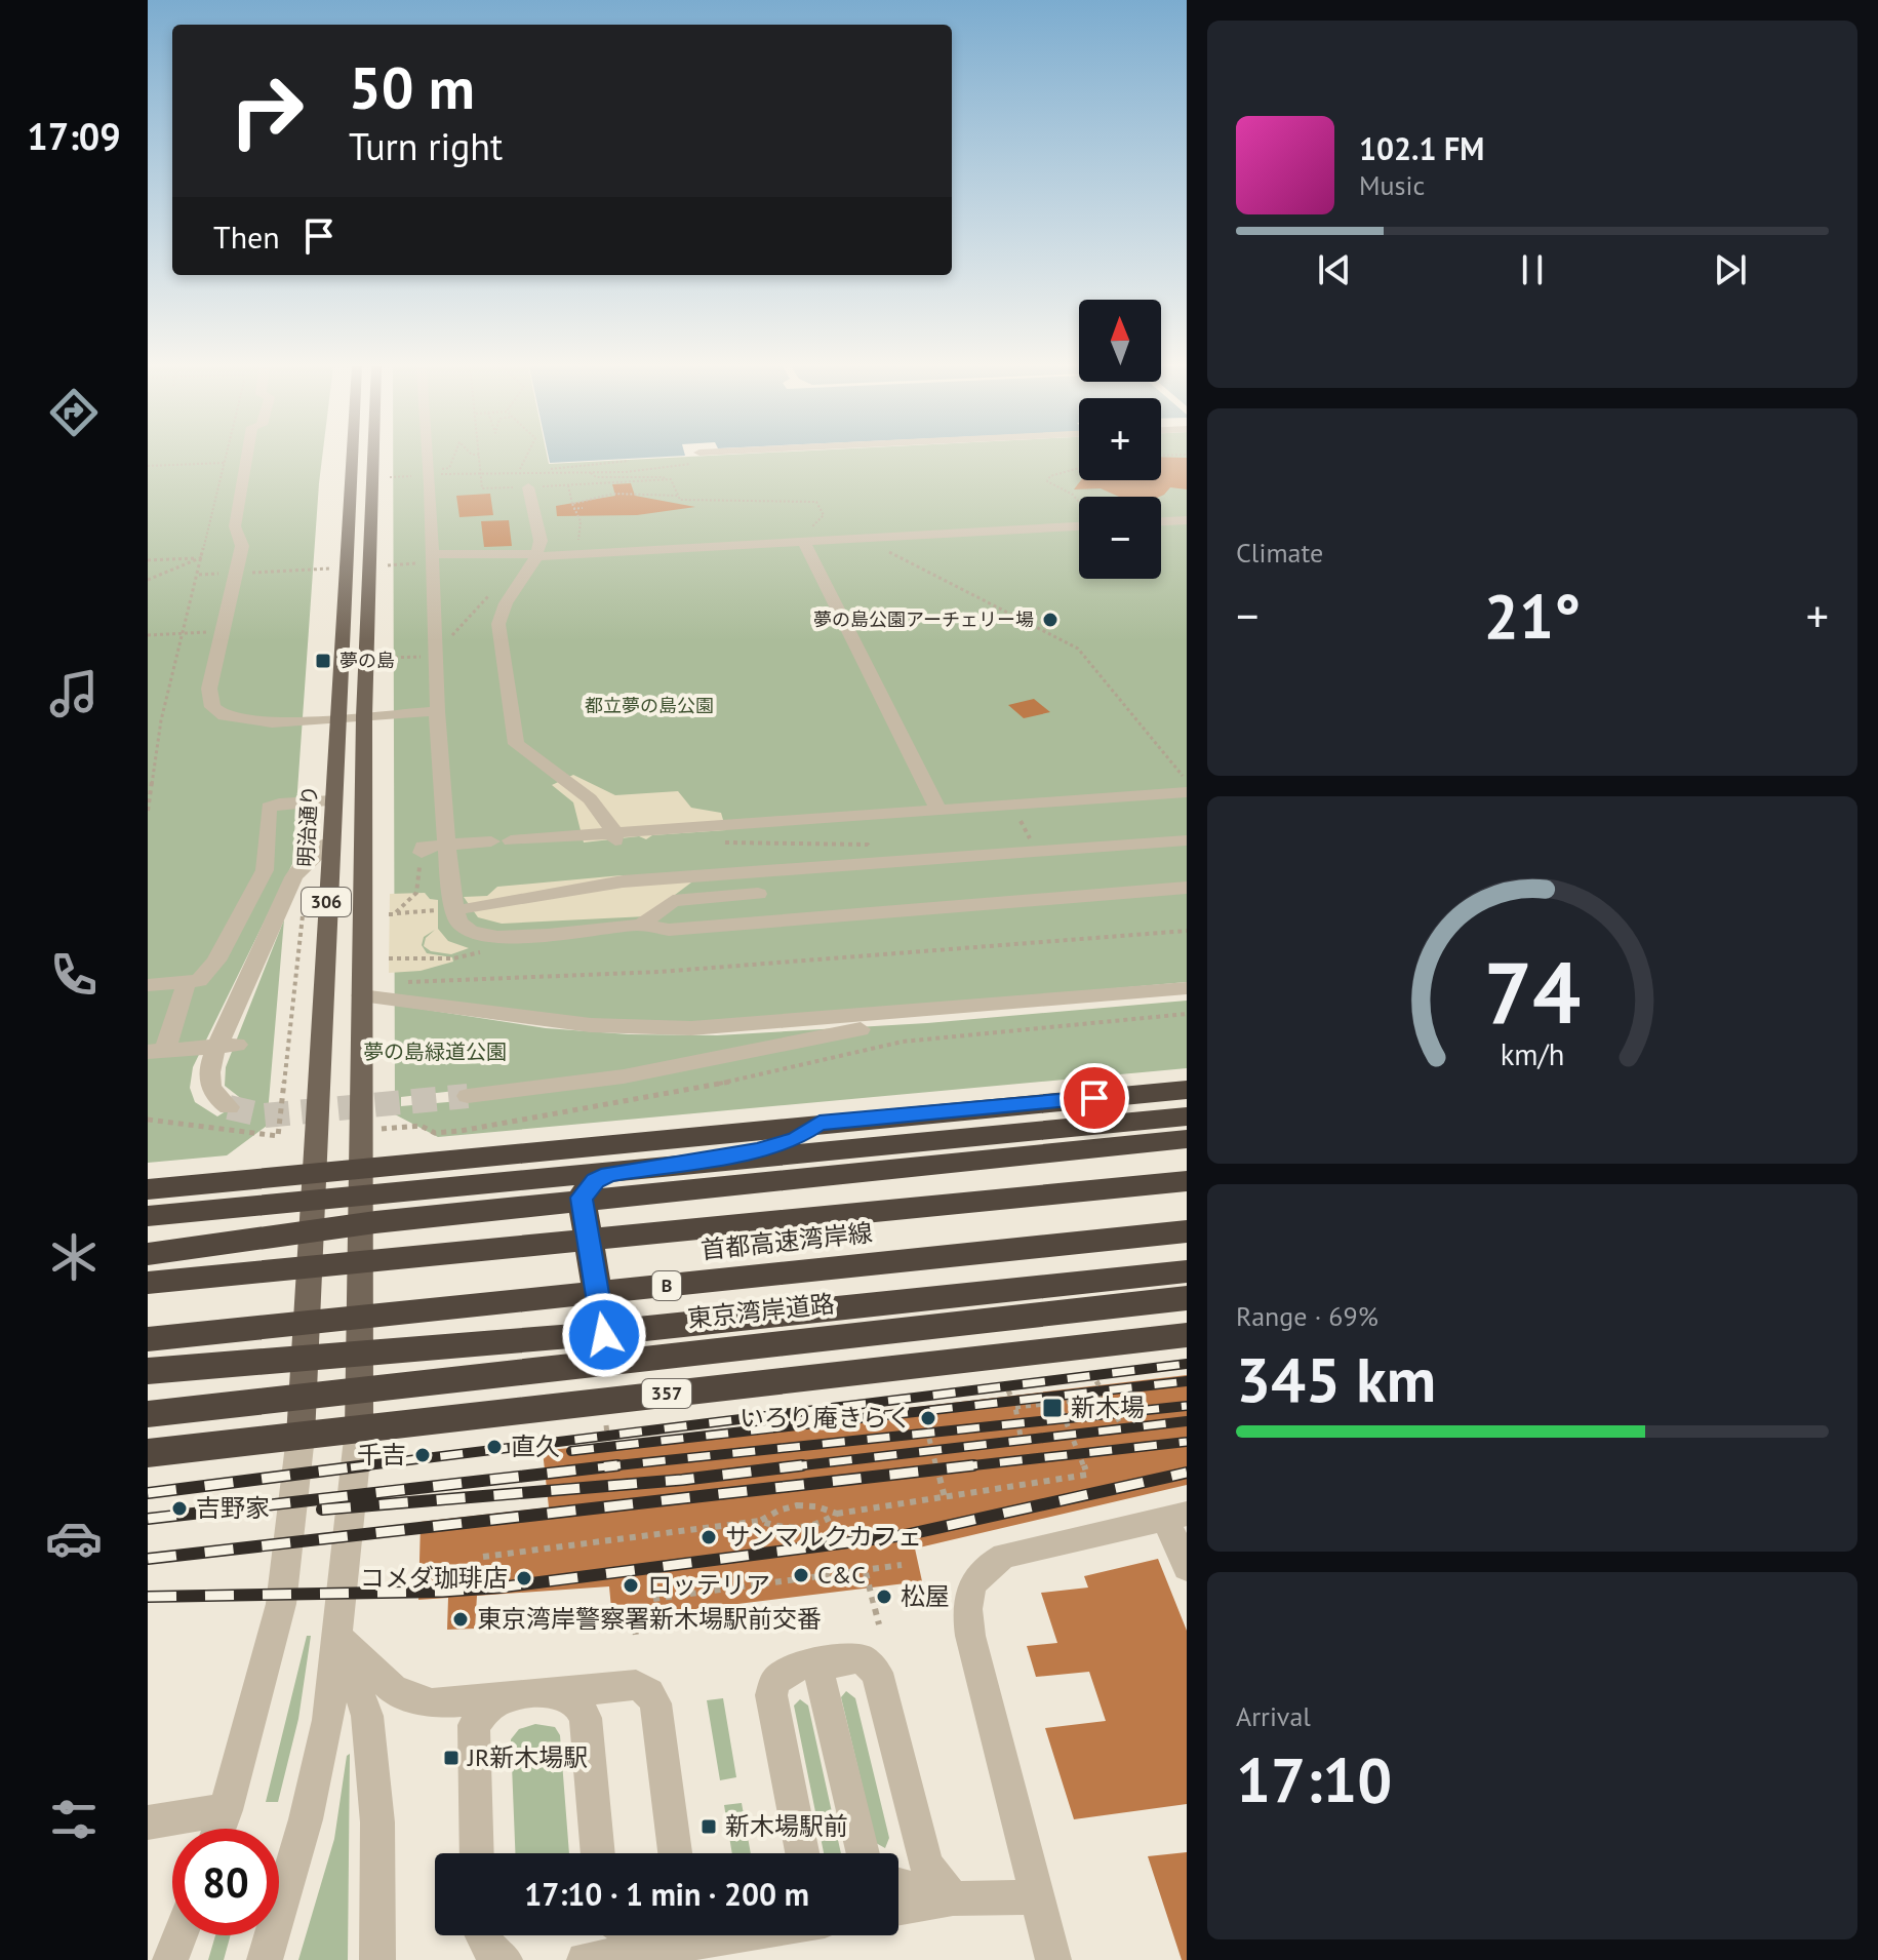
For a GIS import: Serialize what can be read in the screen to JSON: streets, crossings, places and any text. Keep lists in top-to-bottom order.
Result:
{
  "streets": {
    "highway": [
      "首都高速湾岸線",
      "B",
      "東京湾岸道路",
      "357"
    ],
    "main road": ["明治通り", "306"]
  },
  "crossings": [
    ["明治通り", "357"],
    ["306", "357"]
  ],
  "parks": ["都立夢の島公園", "夢の島緑道公園"],
  "places": {
    "other": [
      "夢の島公園アーチェリー場",
      "いろり庵きらく",
      "直久",
      "千吉",
      "吉野家",
      "サンマルクカフェ",
      "C&C",
      "コメダ珈琲店",
      "ロッテリア",
      "松屋",
      "東京湾岸警察署新木場駅前交番"
    ],
    "transit": [
      "夢の島",
      "新木場",
      "JR新木場駅",
      "新木場駅前"
    ]
  },
  "north": "top",
  "page": {
    "tabs": "17:09",
    "turn": ["50 m", "Turn right"],
    "song": ["102.1 FM", "Music"],
    "then": "Then",
    "map_buttons": ["+", "−"],
    "tile": [
      "Climate",
      ["Range · 69%", "345 km"],
      ["Arrival", "17:10"]
    ],
    "heat": ["−", "21°", "+"],
    "limit": "80",
    "trip": "17:10 · 1 min · 200 m",
    "gauge": ["74", "km/h"]
  }
}
